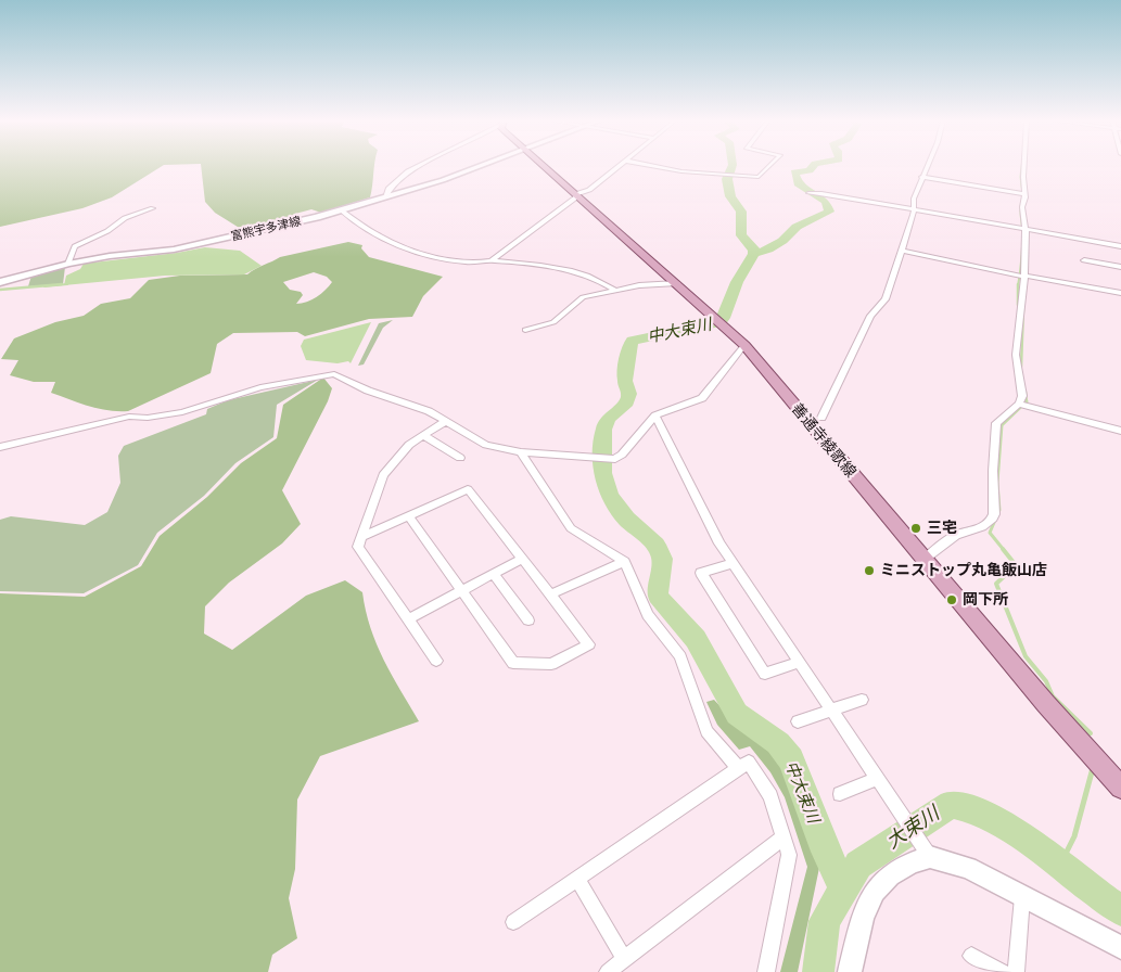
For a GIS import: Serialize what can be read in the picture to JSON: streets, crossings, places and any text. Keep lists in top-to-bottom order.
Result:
{
  "streets": {
    "main road": ["富熊宇多津線", "善通寺綾歌線"]
  },
  "water": ["中大束川", "大束川"],
  "places": ["三宅", "ミニストップ丸亀飯山店", "岡下所"]
}
